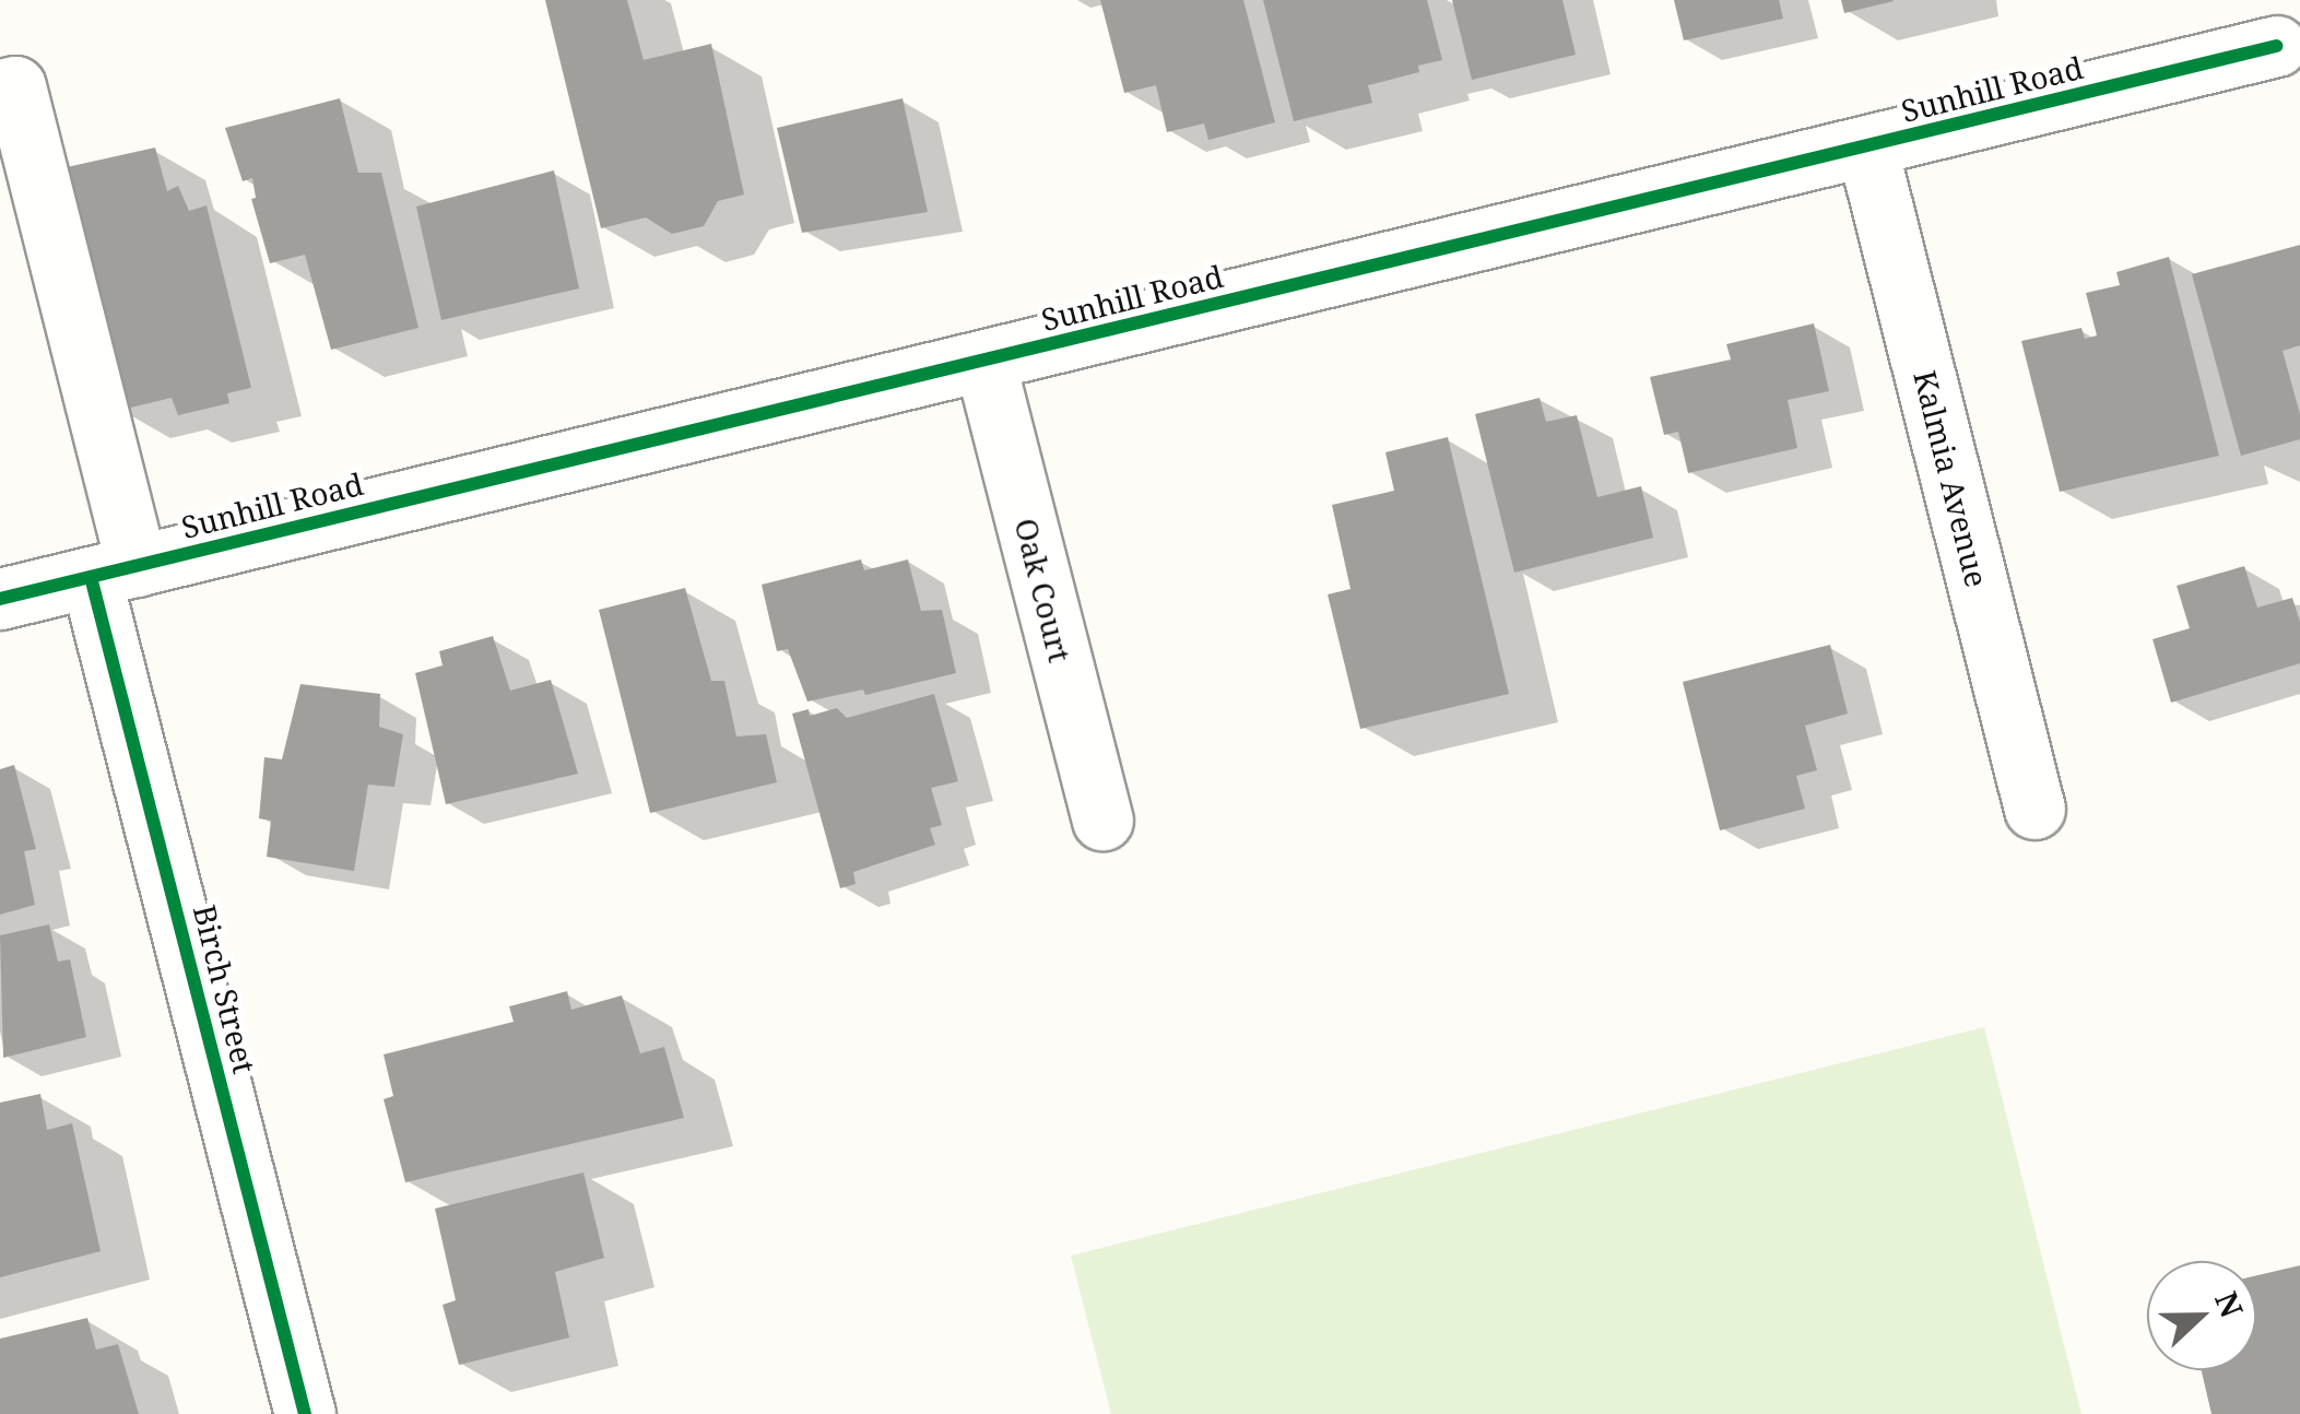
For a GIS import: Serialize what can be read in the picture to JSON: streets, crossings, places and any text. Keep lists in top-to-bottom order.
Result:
{
  "streets": {
    "street": [
      "Sunhill Road",
      "Kalmia Avenue",
      "Oak Court",
      "Birch Street"
    ]
  },
  "crossings": [
    ["Sunhill Road", "Kalmia Avenue"],
    ["Sunhill Road", "Oak Court"],
    ["Sunhill Road", "Birch Street"]
  ],
  "north": "right"
}
